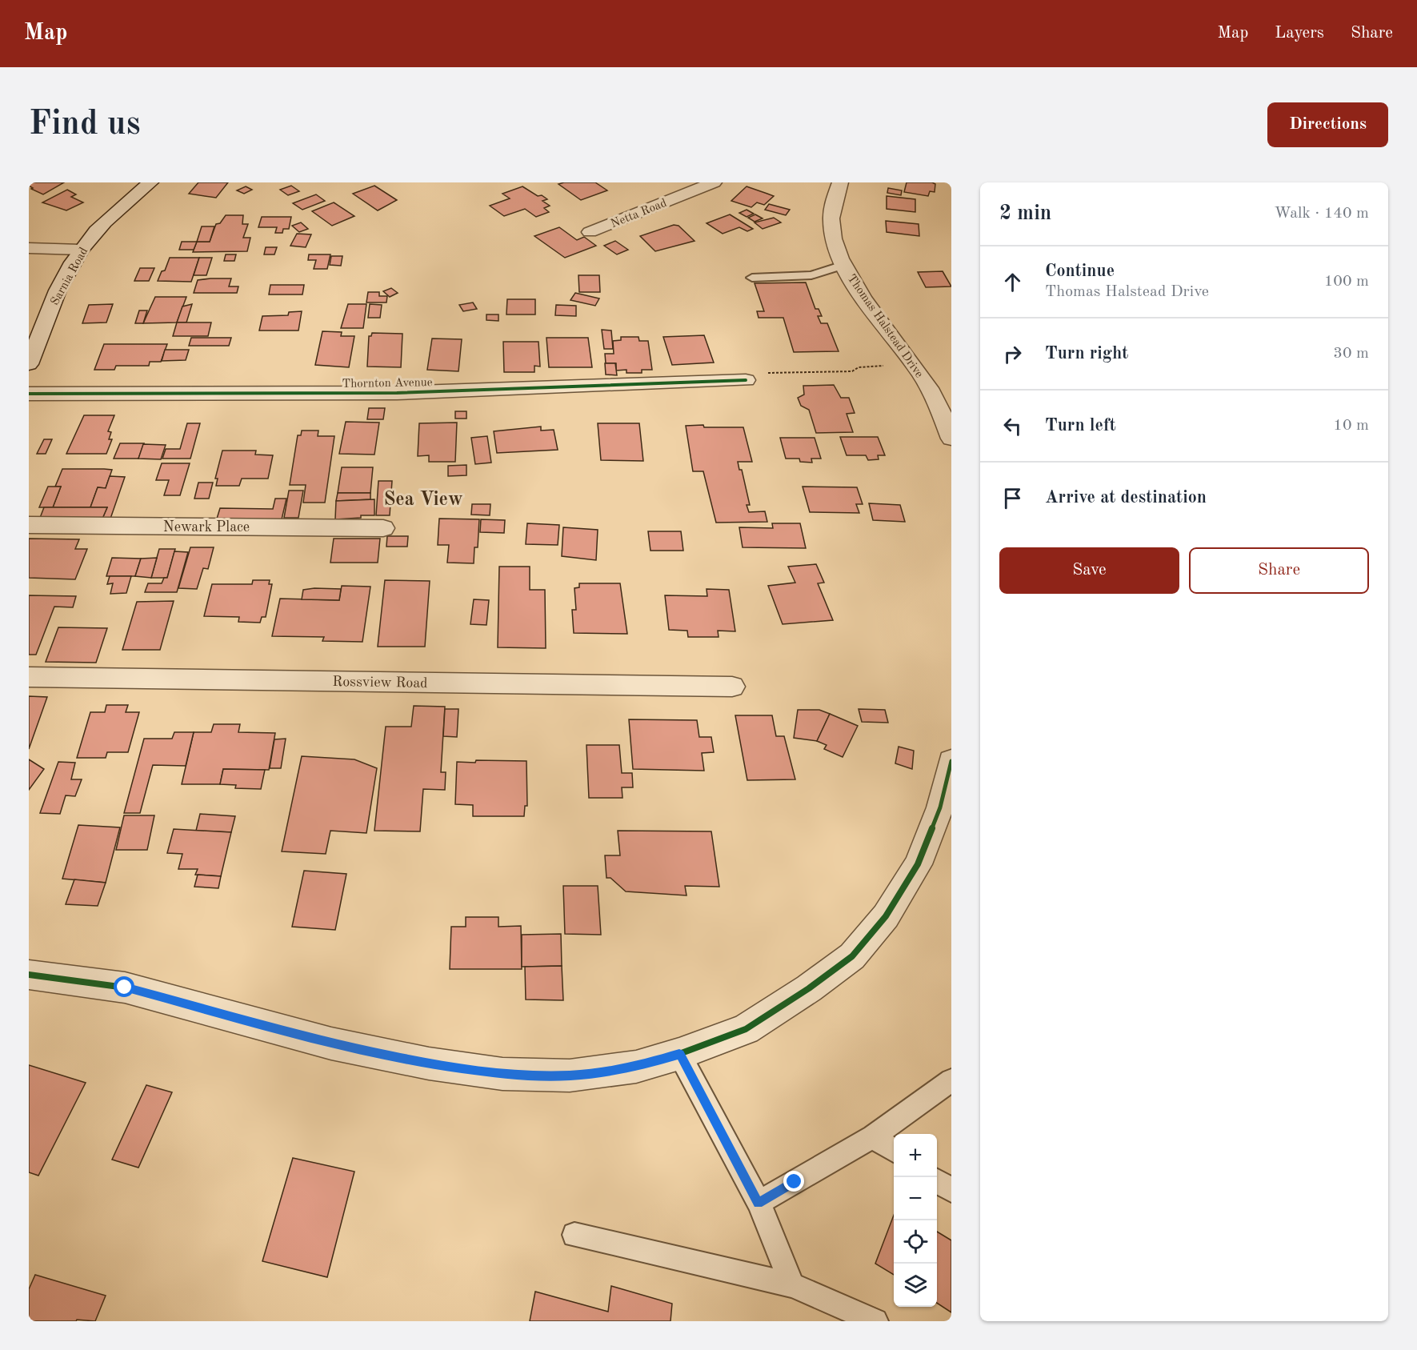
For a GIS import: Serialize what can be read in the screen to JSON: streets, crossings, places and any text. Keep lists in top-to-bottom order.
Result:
{
  "streets": {
    "street": [
      "Netta Road",
      "Sarnia Road",
      "Thomas Halstead Drive",
      "Thornton Avenue",
      "Newark Place",
      "Rossview Road"
    ]
  },
  "districts": ["Sea View"],
  "page": {
    "header": "Map",
    "nav": ["Map", "Layers", "Share"],
    "buttons": [
      "Directions",
      ["Save", "Share"]
    ],
    "title": "Find us",
    "heading": ["2 min", "Walk · 140 m"],
    "list": [
      ["Continue", "Thomas Halstead Drive", "100 m"],
      ["Turn right", "30 m"],
      ["Turn left", "10 m"],
      "Arrive at destination"
    ],
    "map_buttons": ["+", "−"]
  }
}
